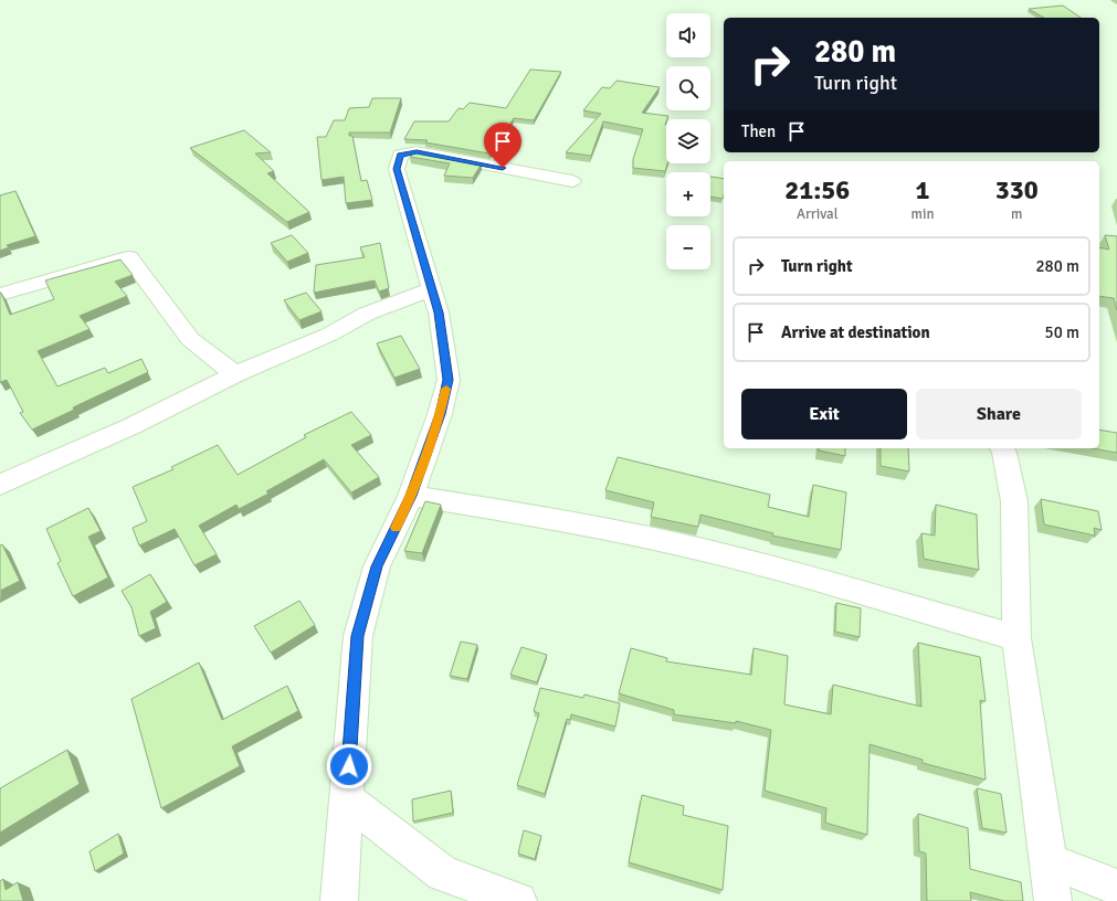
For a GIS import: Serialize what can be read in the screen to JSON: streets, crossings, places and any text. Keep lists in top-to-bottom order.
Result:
{
  "page": {
    "map_buttons": ["+", "−"],
    "turn": ["280 m", "Turn right"],
    "then": "Then",
    "eta": [
      "21:56",
      "Arrival",
      "1",
      "min",
      "330",
      "m"
    ],
    "list": [
      {
        "name": "Turn right",
        "value": "280 m"
      },
      {
        "name": "Arrive at destination",
        "value": "50 m"
      }
    ],
    "buttons": ["Exit", "Share"]
  }
}
